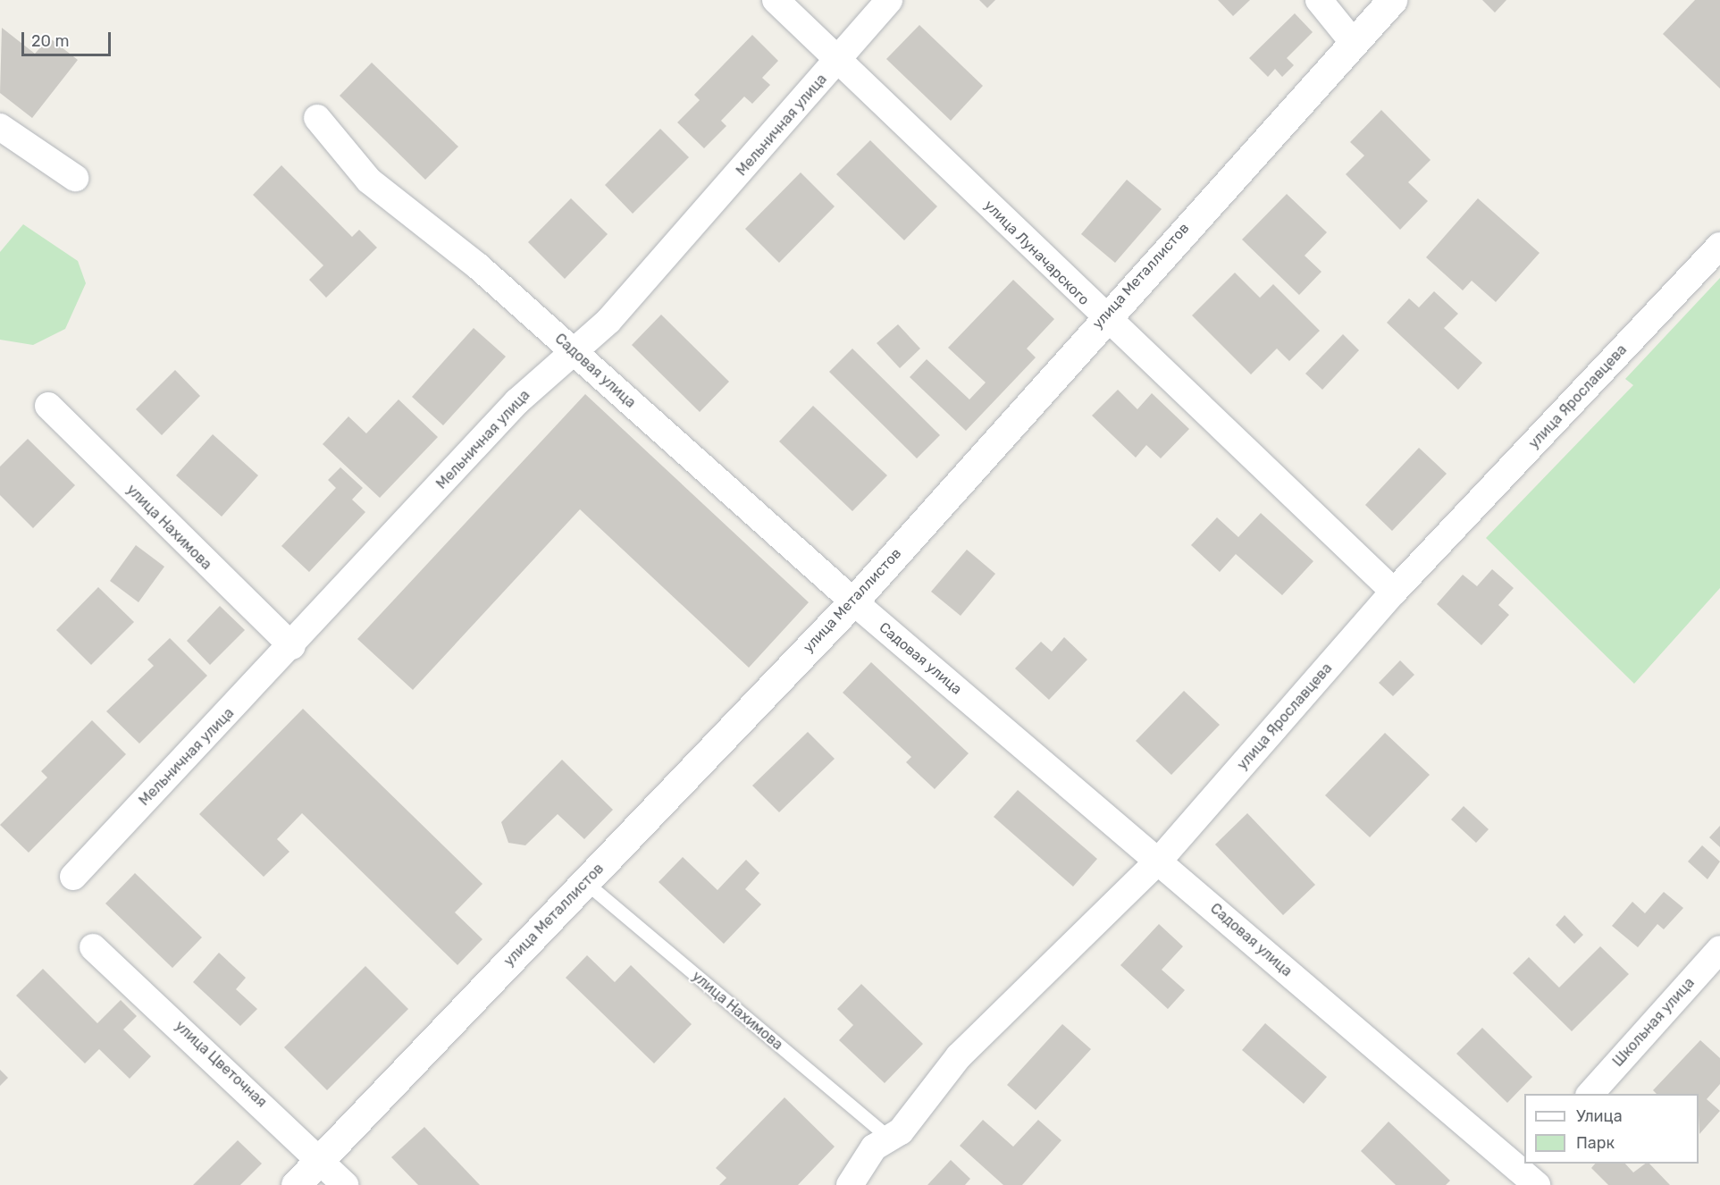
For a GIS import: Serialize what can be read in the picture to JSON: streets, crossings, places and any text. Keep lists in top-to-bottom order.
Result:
{
  "streets": {
    "street": [
      "Мельничная улица",
      "улица Луначарского",
      "улица Металлистов",
      "Садовая улица",
      "улица Ярославцева",
      "улица Нахимова",
      "Школьная улица",
      "улица Цветочная"
    ]
  },
  "crossings": [
    ["Мельничная улица", "улица Луначарского"],
    ["Мельничная улица", "Садовая улица"],
    ["Мельничная улица", "улица Нахимова"],
    ["улица Луначарского", "улица Металлистов"],
    ["улица Луначарского", "улица Ярославцева"],
    ["улица Металлистов", "Садовая улица"],
    ["улица Металлистов", "улица Нахимова"],
    ["улица Металлистов", "улица Цветочная"],
    ["Садовая улица", "улица Ярославцева"],
    ["улица Ярославцева", "улица Нахимова"]
  ],
  "legend": ["Улица", "Парк"],
  "scale_bar": "20 m"
}
